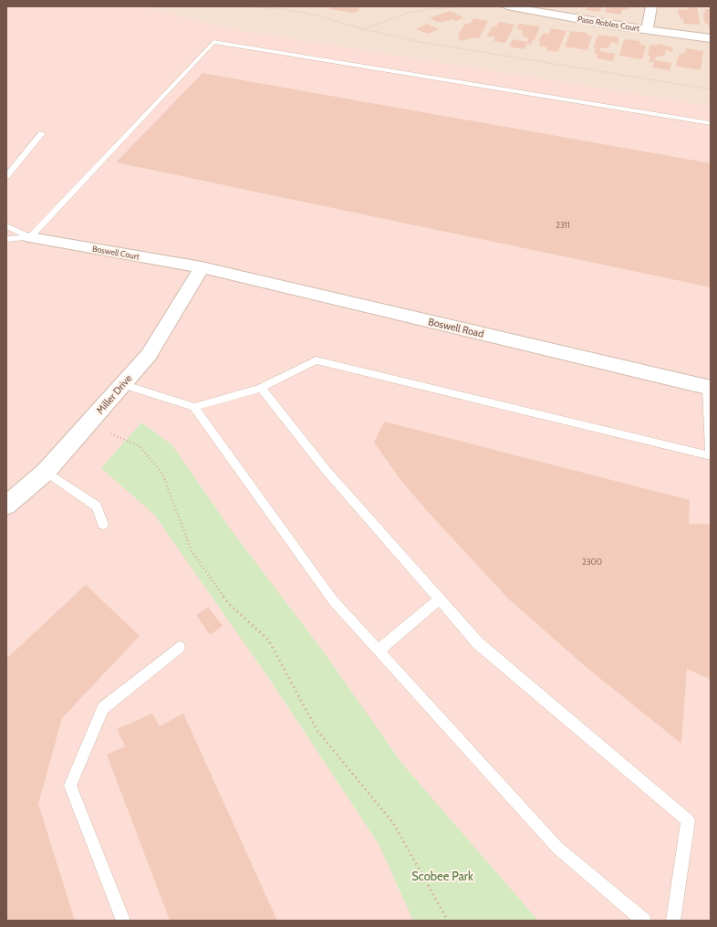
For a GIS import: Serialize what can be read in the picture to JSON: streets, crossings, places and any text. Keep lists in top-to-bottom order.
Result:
{
  "streets": {
    "street": [
      "Paso Robles Court",
      "Boswell Court",
      "Boswell Road",
      "Miller Drive"
    ]
  },
  "crossings": [
    ["Boswell Court", "Boswell Road"],
    ["Boswell Court", "Miller Drive"],
    ["Boswell Road", "Miller Drive"]
  ],
  "parks": ["Scobee Park"],
  "house_numbers": ["2311", "2300"]
}
